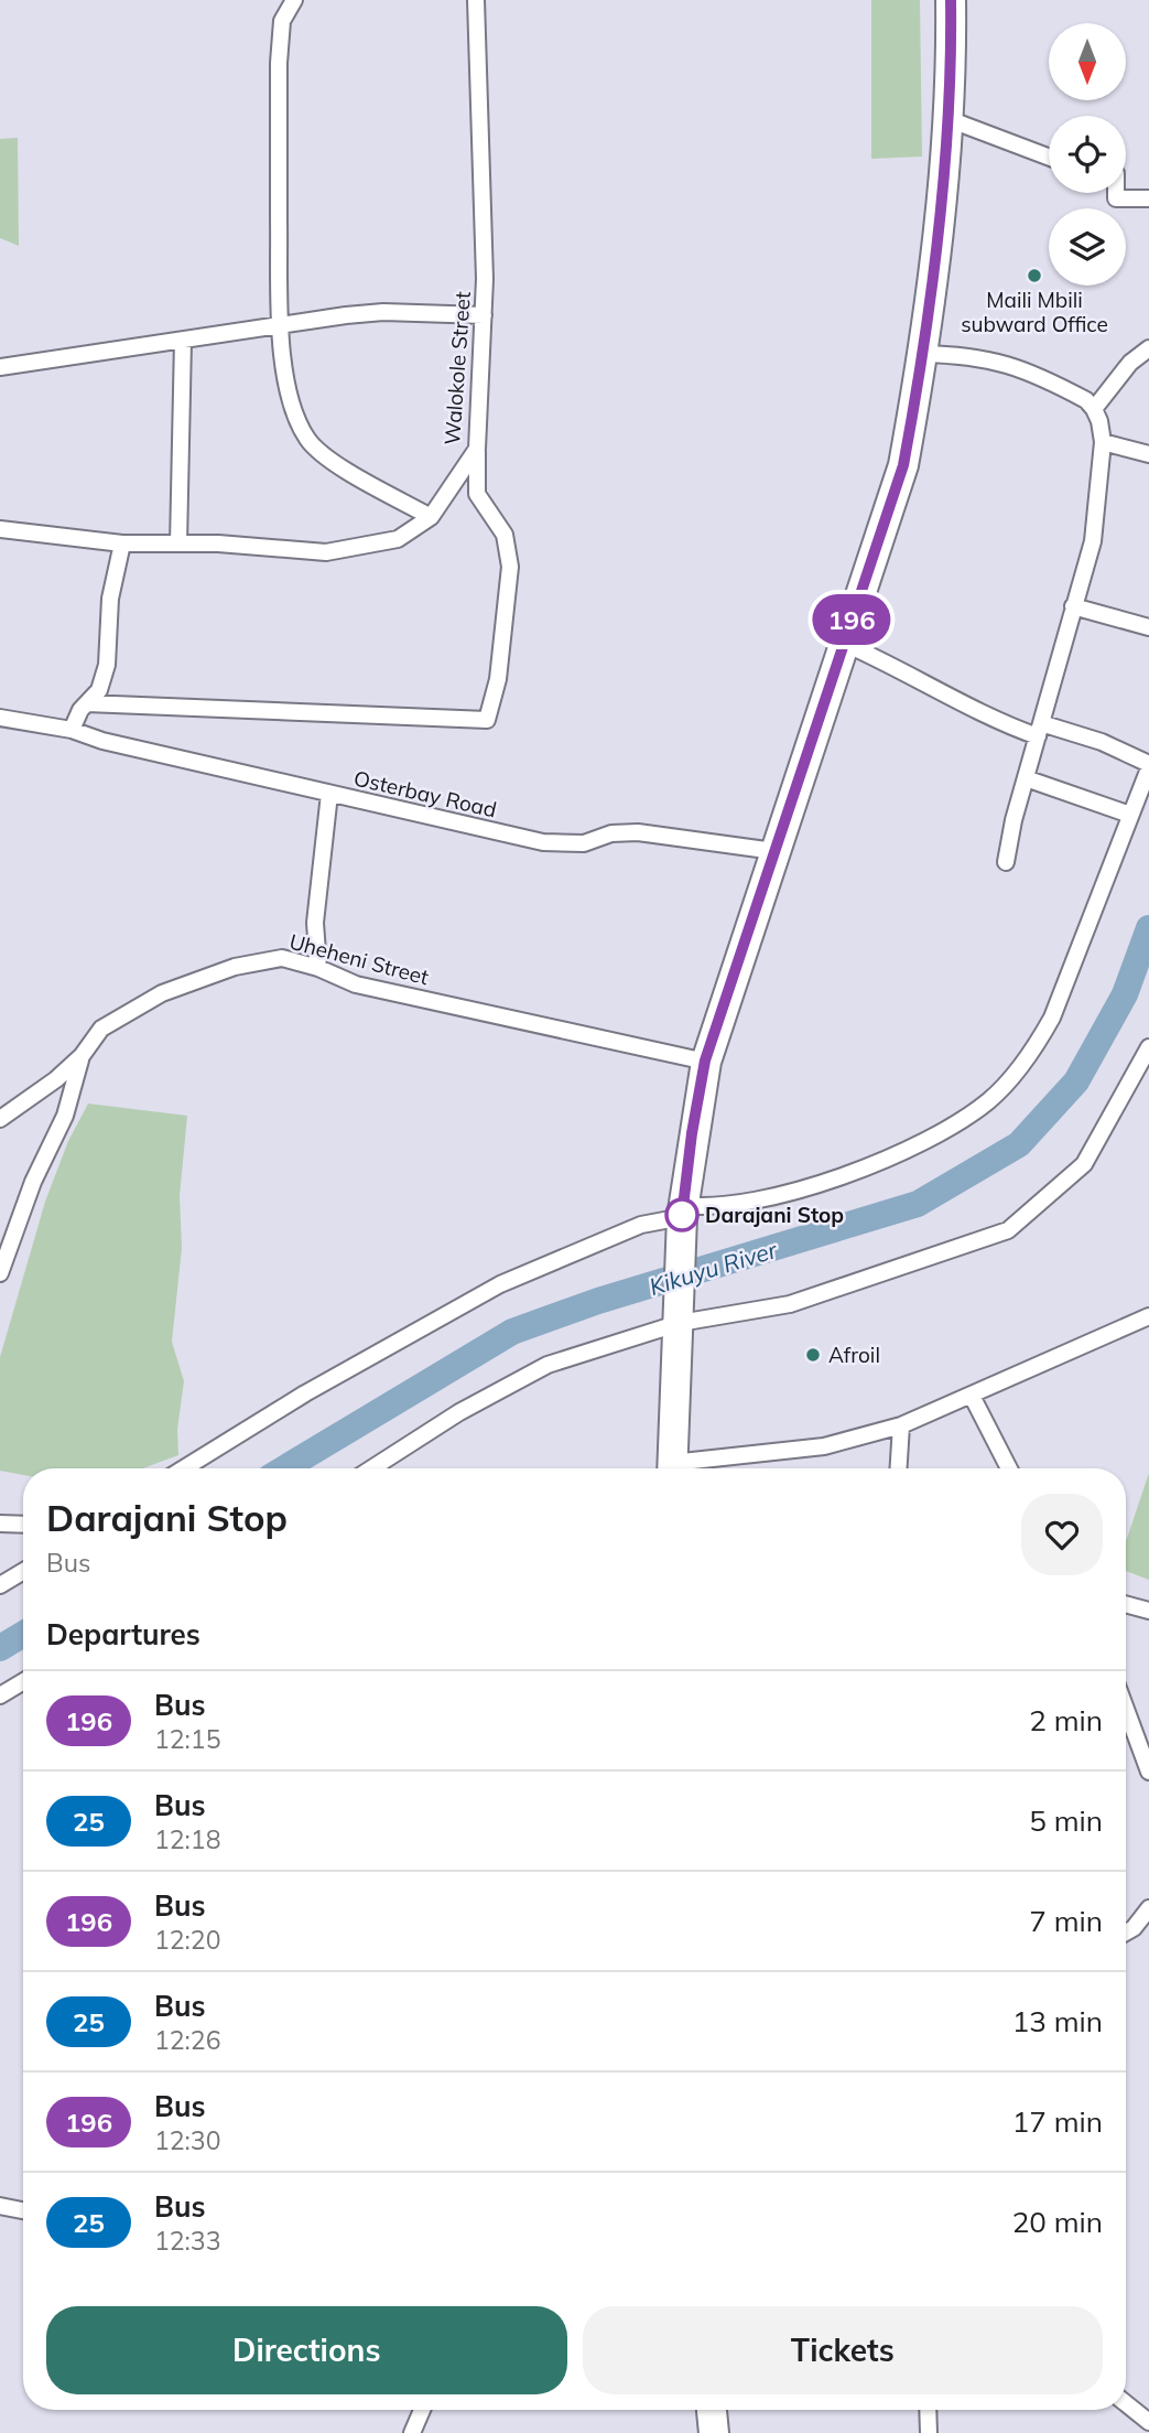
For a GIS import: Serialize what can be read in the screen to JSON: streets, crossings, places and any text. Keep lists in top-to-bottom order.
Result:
{
  "streets": {
    "street": ["Walokole Street", "Osterbay Road", "Uheheni Street"]
  },
  "water": ["Kikuyu River"],
  "places": ["Maili Mbili subward Office", "Darajani Stop", "Afroil"],
  "lines": ["bus line 196"],
  "north": "bottom",
  "page": {
    "on_map": "196",
    "heading": [
      ["Darajani Stop", "Bus"],
      "Departures"
    ],
    "list": [
      {
        "mark": "196",
        "name": "Bus",
        "note": "12:15",
        "value": "2 min"
      },
      {
        "mark": "25",
        "name": "Bus",
        "note": "12:18",
        "value": "5 min"
      },
      {
        "mark": "196",
        "name": "Bus",
        "note": "12:20",
        "value": "7 min"
      },
      {
        "mark": "25",
        "name": "Bus",
        "note": "12:26",
        "value": "13 min"
      },
      {
        "mark": "196",
        "name": "Bus",
        "note": "12:30",
        "value": "17 min"
      },
      {
        "mark": "25",
        "name": "Bus",
        "note": "12:33",
        "value": "20 min"
      }
    ],
    "buttons": ["Directions", "Tickets"]
  }
}
